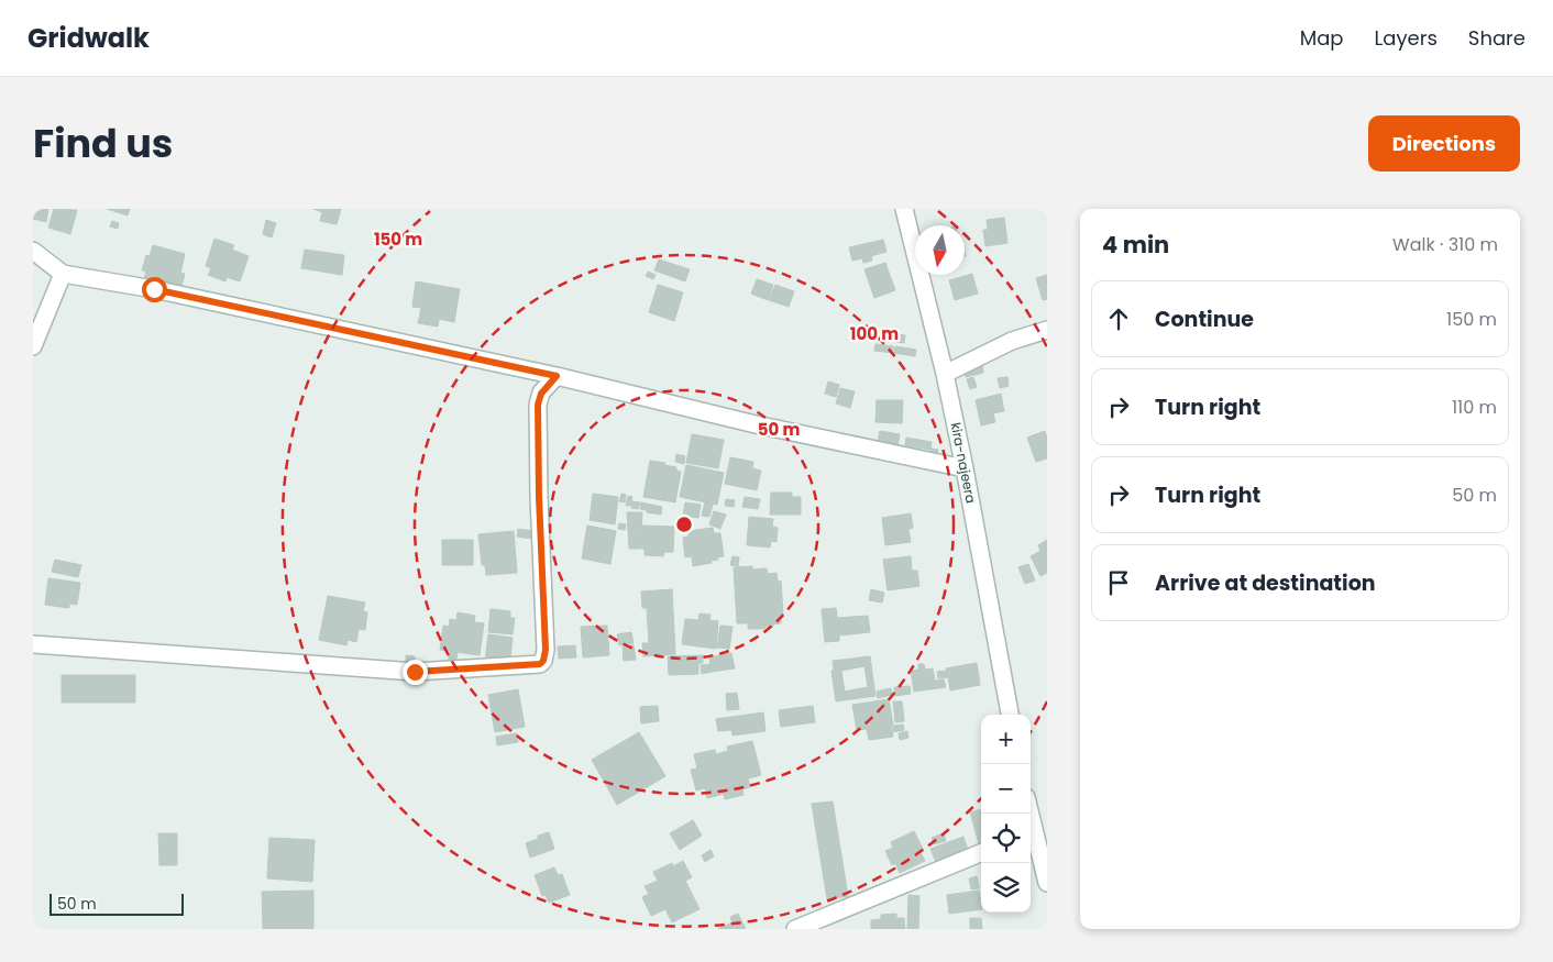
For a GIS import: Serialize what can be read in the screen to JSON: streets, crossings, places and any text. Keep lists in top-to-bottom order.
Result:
{
  "streets": {
    "street": ["kira-najeera"]
  },
  "scale_bar": "50 m",
  "north": "bottom",
  "page": {
    "header": "Gridwalk",
    "nav": ["Map", "Layers", "Share"],
    "title": "Find us",
    "buttons": "Directions",
    "heading": ["4 min", "Walk · 310 m"],
    "list": [
      ["Continue", "150 m"],
      ["Turn right", "110 m"],
      ["Turn right", "50 m"],
      "Arrive at destination"
    ],
    "map_buttons": ["+", "−"],
    "scale": "50 m"
  },
  "rings": ["150 m", "100 m", "50 m"]
}
